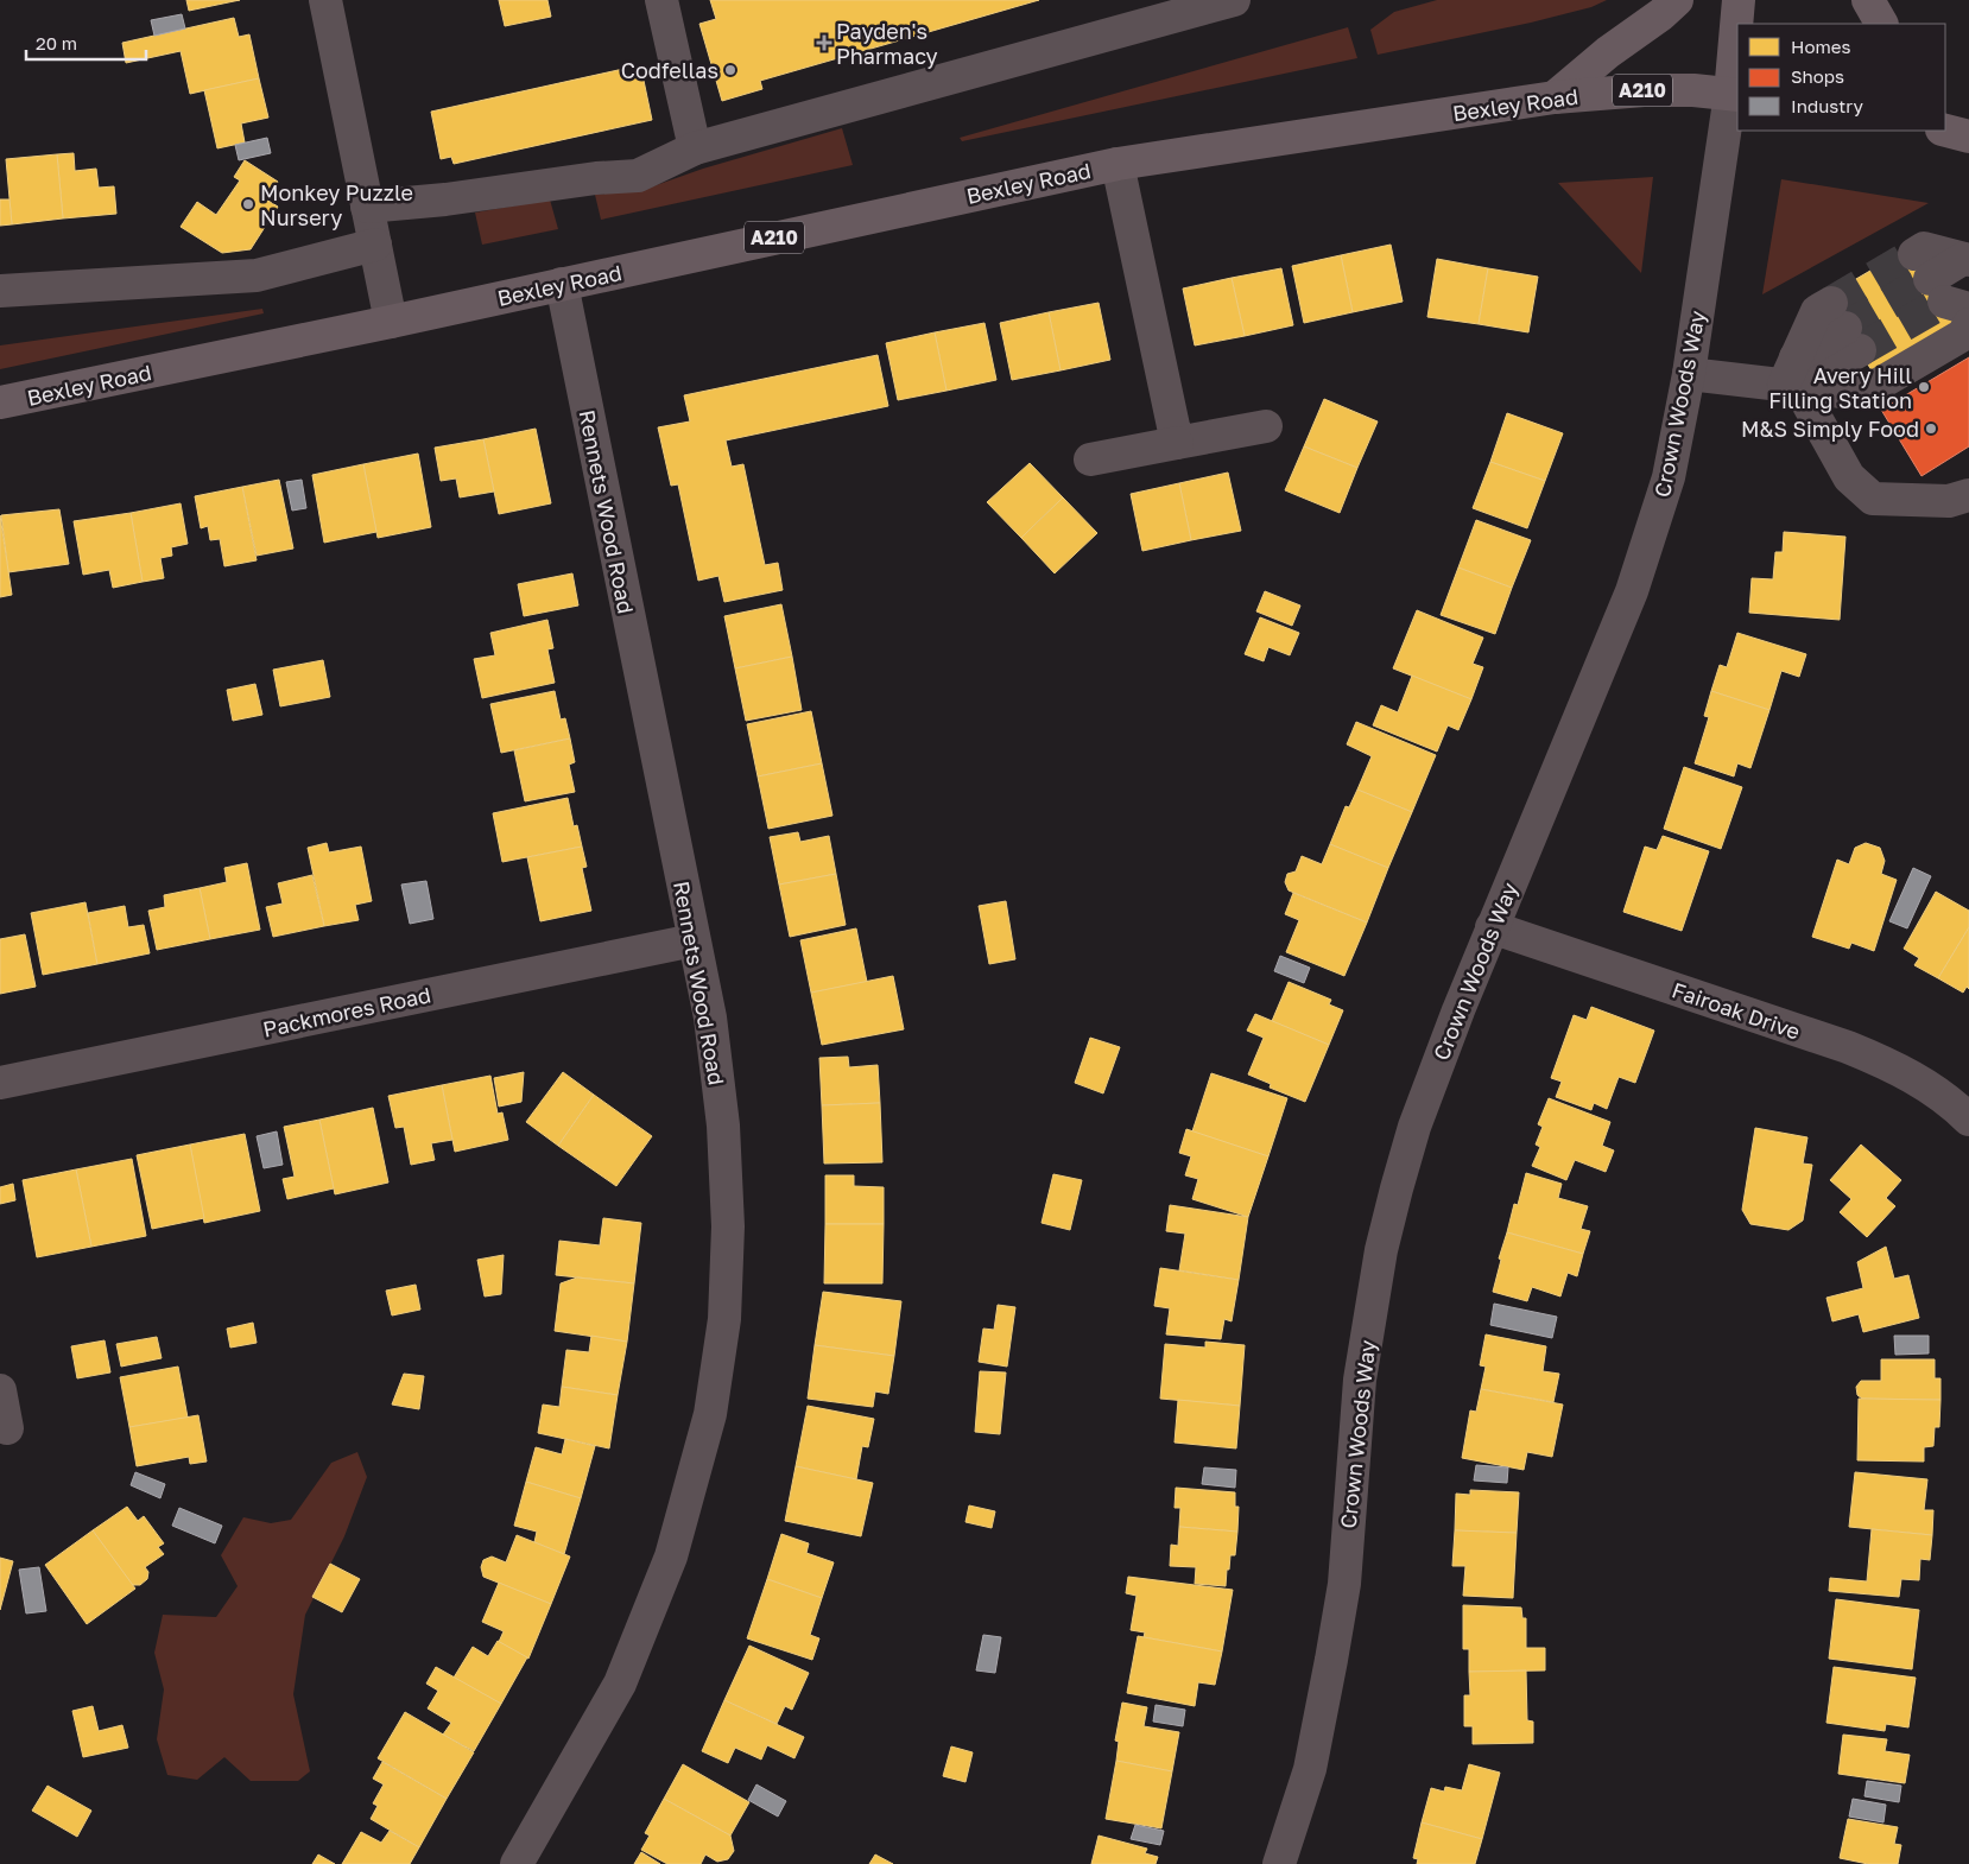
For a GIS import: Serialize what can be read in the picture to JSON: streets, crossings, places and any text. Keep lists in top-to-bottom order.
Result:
{
  "streets": {
    "main road": ["A210", "Bexley Road"],
    "street": [
      "Crown Woods Way",
      "Rennets Wood Road",
      "Fairoak Drive",
      "Packmores Road"
    ]
  },
  "crossings": [
    ["Bexley Road", "Crown Woods Way"],
    ["Bexley Road", "Rennets Wood Road"],
    ["Crown Woods Way", "Fairoak Drive"],
    ["Rennets Wood Road", "Packmores Road"]
  ],
  "places": {
    "health": ["Payden's Pharmacy"],
    "other": [
      "Codfellas",
      "Monkey Puzzle Nursery",
      "Avery Hill Filling Station",
      "M&S Simply Food"
    ]
  },
  "legend": ["Homes", "Shops", "Industry"],
  "scale_bar": "20 m"
}
